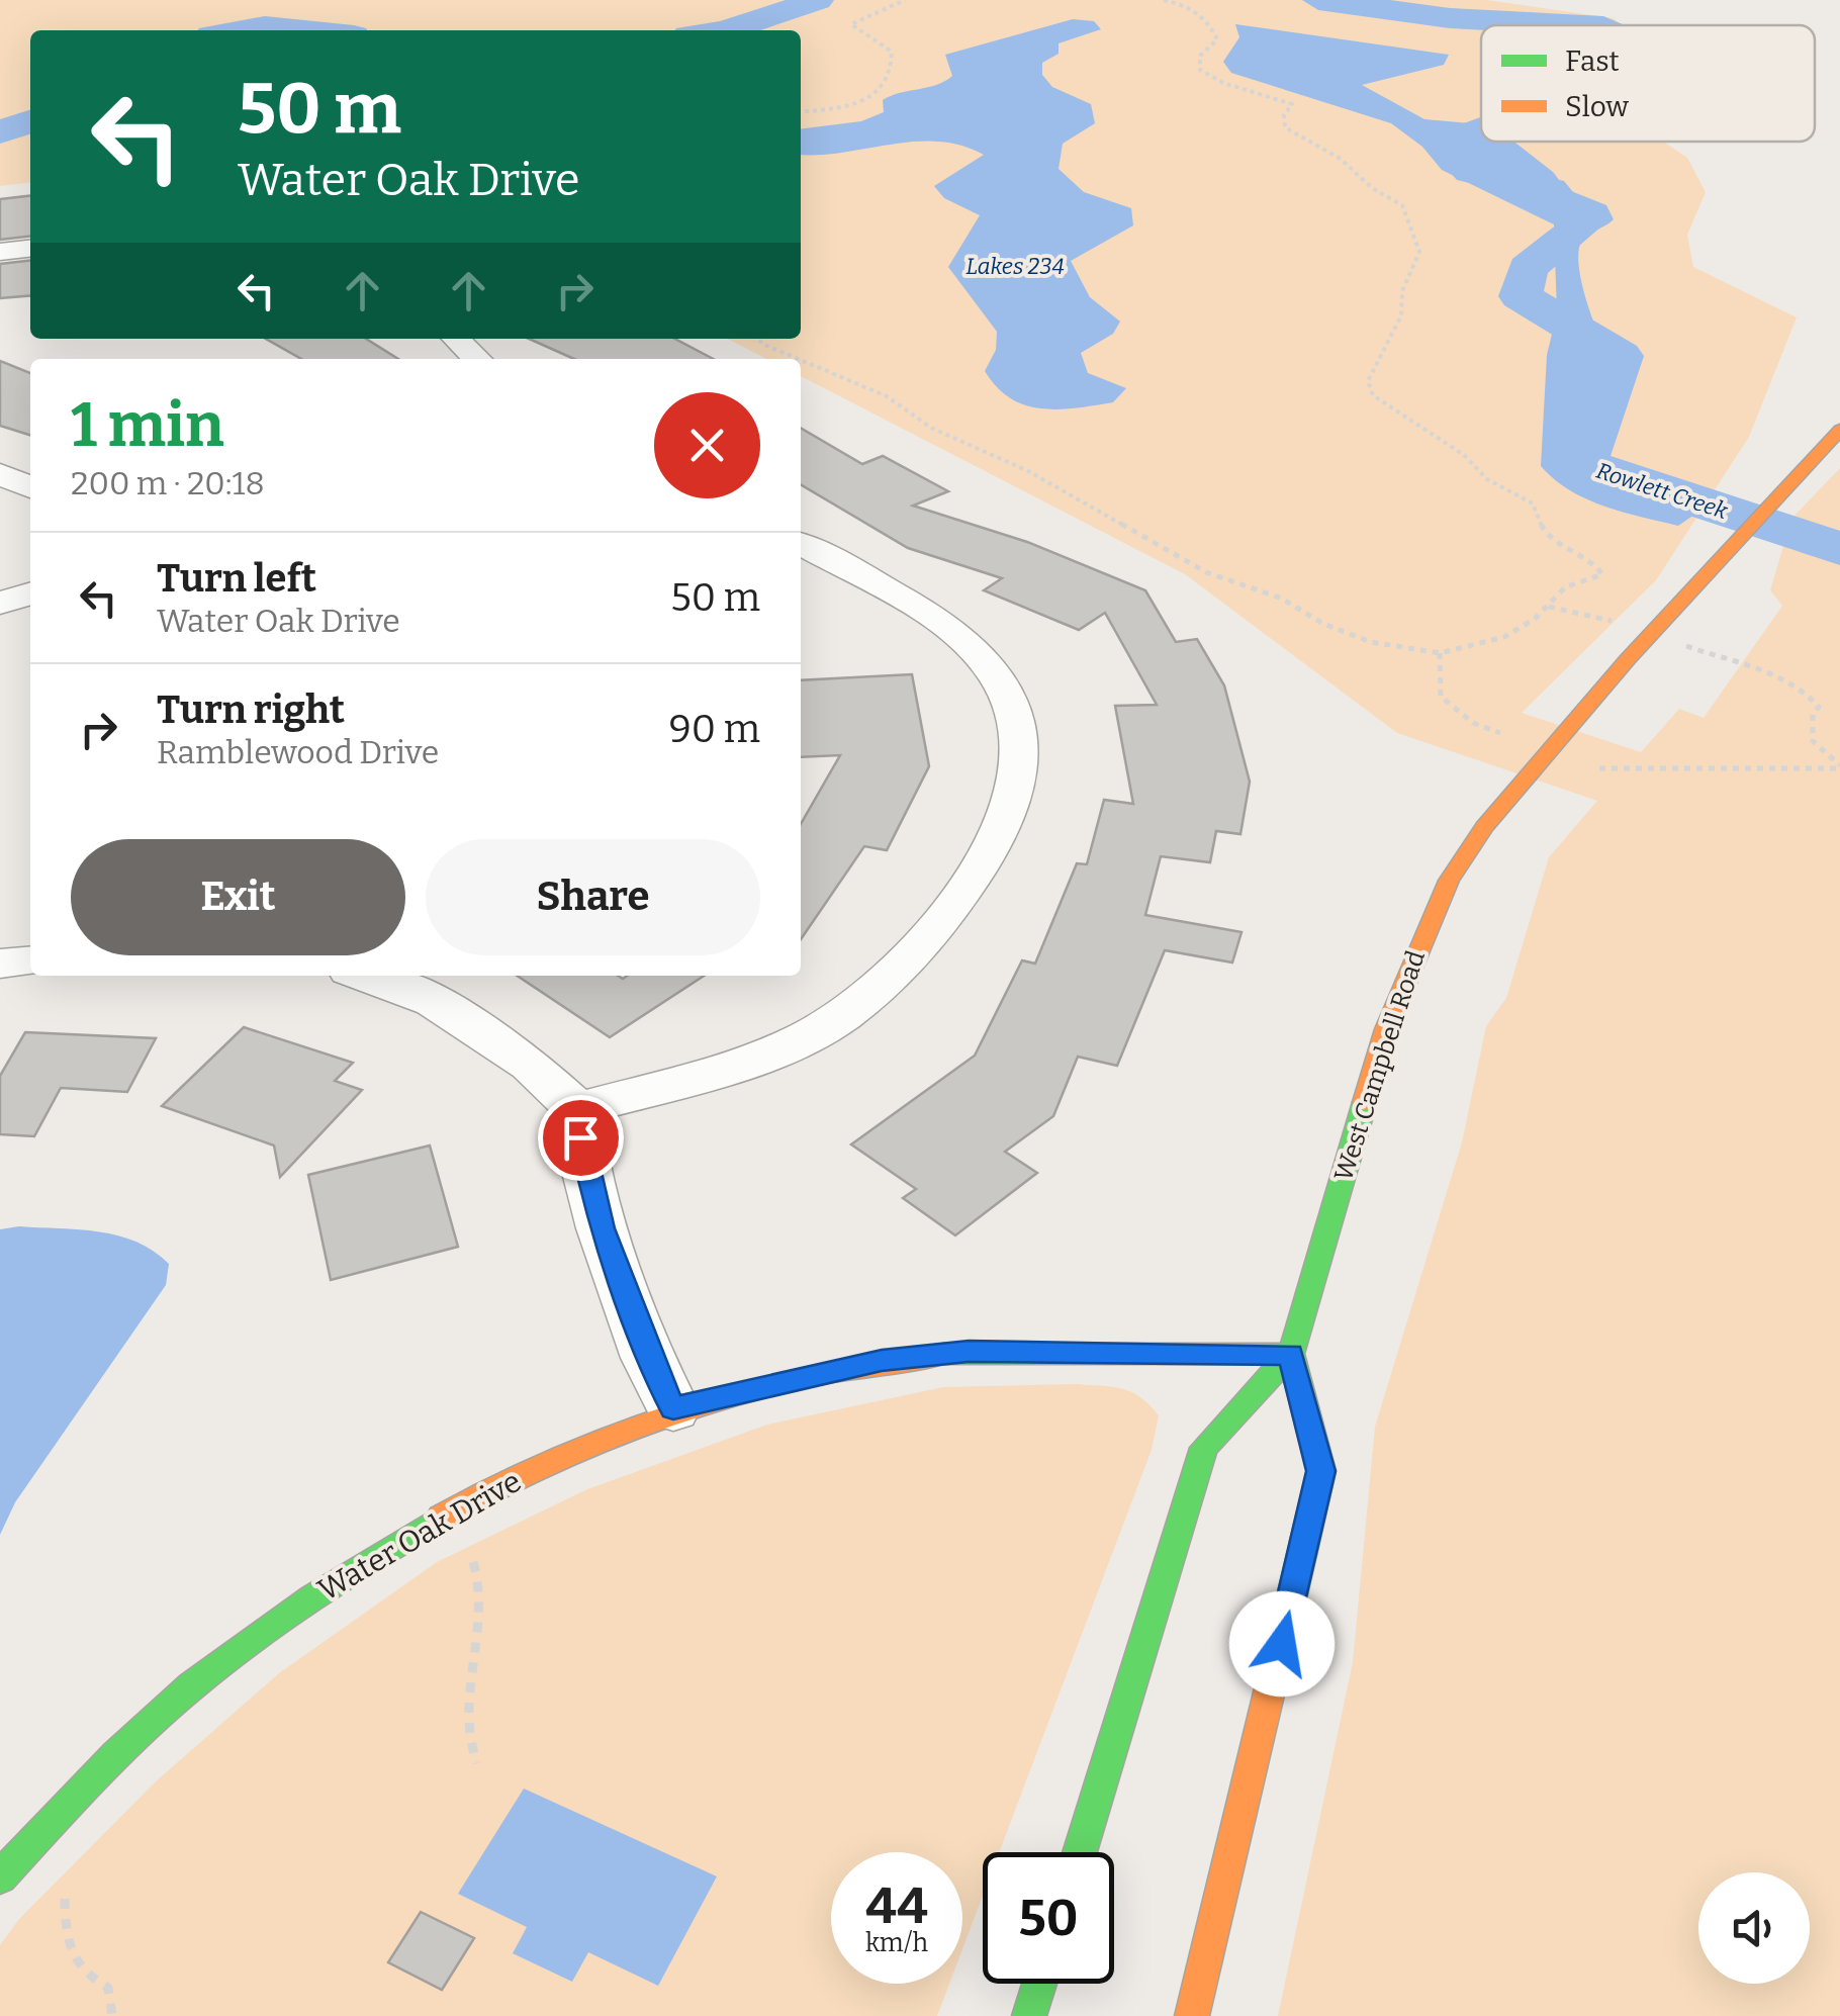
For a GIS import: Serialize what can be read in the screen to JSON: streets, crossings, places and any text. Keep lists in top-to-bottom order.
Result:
{
  "streets": {
    "main road": ["West Campbell Road", "Water Oak Drive"]
  },
  "crossings": [
    ["West Campbell Road", "Water Oak Drive"]
  ],
  "water": ["Lakes 234", "Rowlett Creek"],
  "legend": ["Fast", "Slow"],
  "page": {
    "turn": ["50 m", "Water Oak Drive"],
    "heading": ["1 min", "200 m · 20:18"],
    "list": [
      {
        "name": "Turn left",
        "note": "Water Oak Drive",
        "value": "50 m"
      },
      {
        "name": "Turn right",
        "note": "Ramblewood Drive",
        "value": "90 m"
      }
    ],
    "buttons": ["Exit", "Share"],
    "speed": "44 km/h",
    "limit": "50"
  }
}
